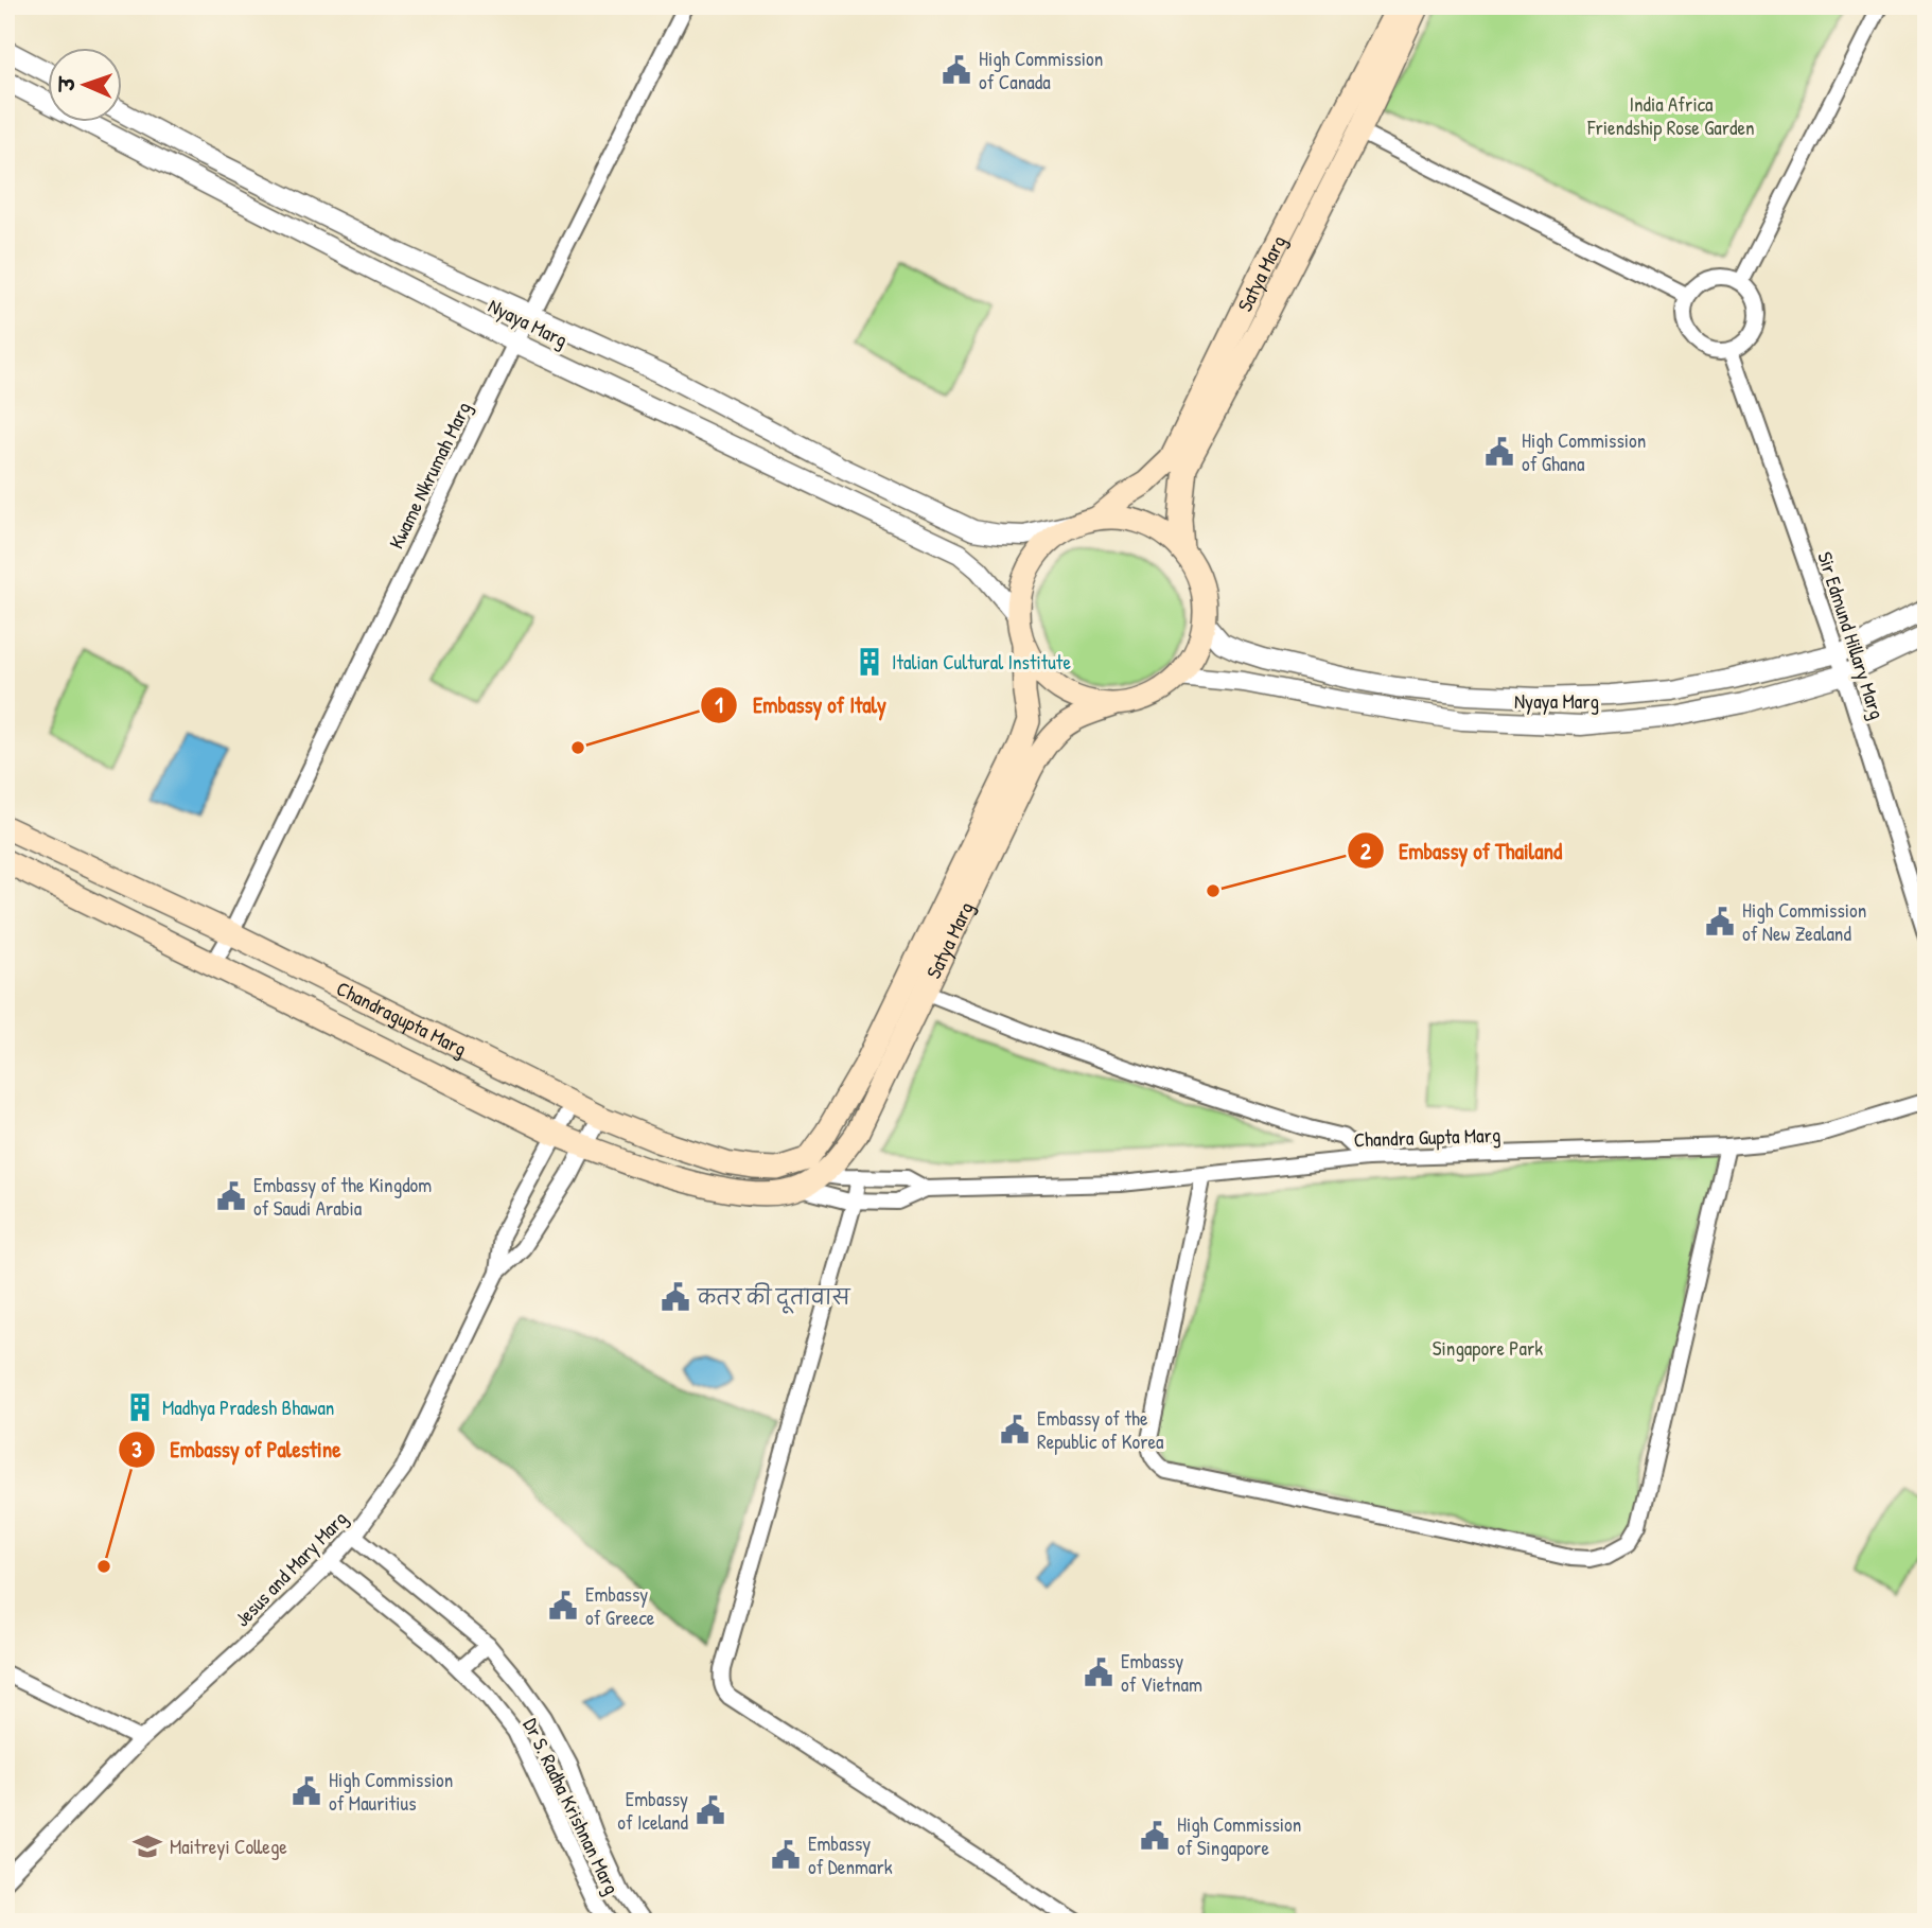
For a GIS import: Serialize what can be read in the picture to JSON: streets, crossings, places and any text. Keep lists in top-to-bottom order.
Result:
{
  "streets": {
    "main road": ["Satya Marg", "Chandragupta Marg"],
    "street": [
      "Nyaya Marg",
      "Kwame Nkrumah Marg",
      "Sir Edmund Hillary Marg",
      "Chandra Gupta Marg",
      "Jesus and Mary Marg",
      "Dr S. Radha Krishnan Marg"
    ]
  },
  "crossings": [
    ["Satya Marg", "Nyaya Marg"],
    ["Satya Marg", "Chandragupta Marg"],
    ["Nyaya Marg", "Kwame Nkrumah Marg"],
    ["Nyaya Marg", "Sir Edmund Hillary Marg"],
    ["Kwame Nkrumah Marg", "Chandragupta Marg"],
    ["Chandragupta Marg", "Jesus and Mary Marg"],
    ["Jesus and Mary Marg", "Dr S. Radha Krishnan Marg"]
  ],
  "parks": ["India Africa Friendship Rose Garden", "Singapore Park"],
  "places": {
    "public building": [
      "High Commission of Canada",
      "High Commission of Ghana",
      "High Commission of New Zealand",
      "Embassy of the Kingdom of Saudi Arabia",
      "कतर की दूतावास",
      "Embassy of the Republic of Korea",
      "Embassy of Greece",
      "Embassy of Vietnam",
      "High Commission of Mauritius",
      "Embassy of Iceland",
      "High Commission of Singapore",
      "Embassy of Denmark"
    ],
    "building": ["Italian Cultural Institute", "Madhya Pradesh Bhawan"],
    "other": ["Embassy of Italy", "Embassy of Thailand", "Embassy of Palestine"],
    "school or university": ["Maitreyi College"]
  },
  "north": "left"
}
